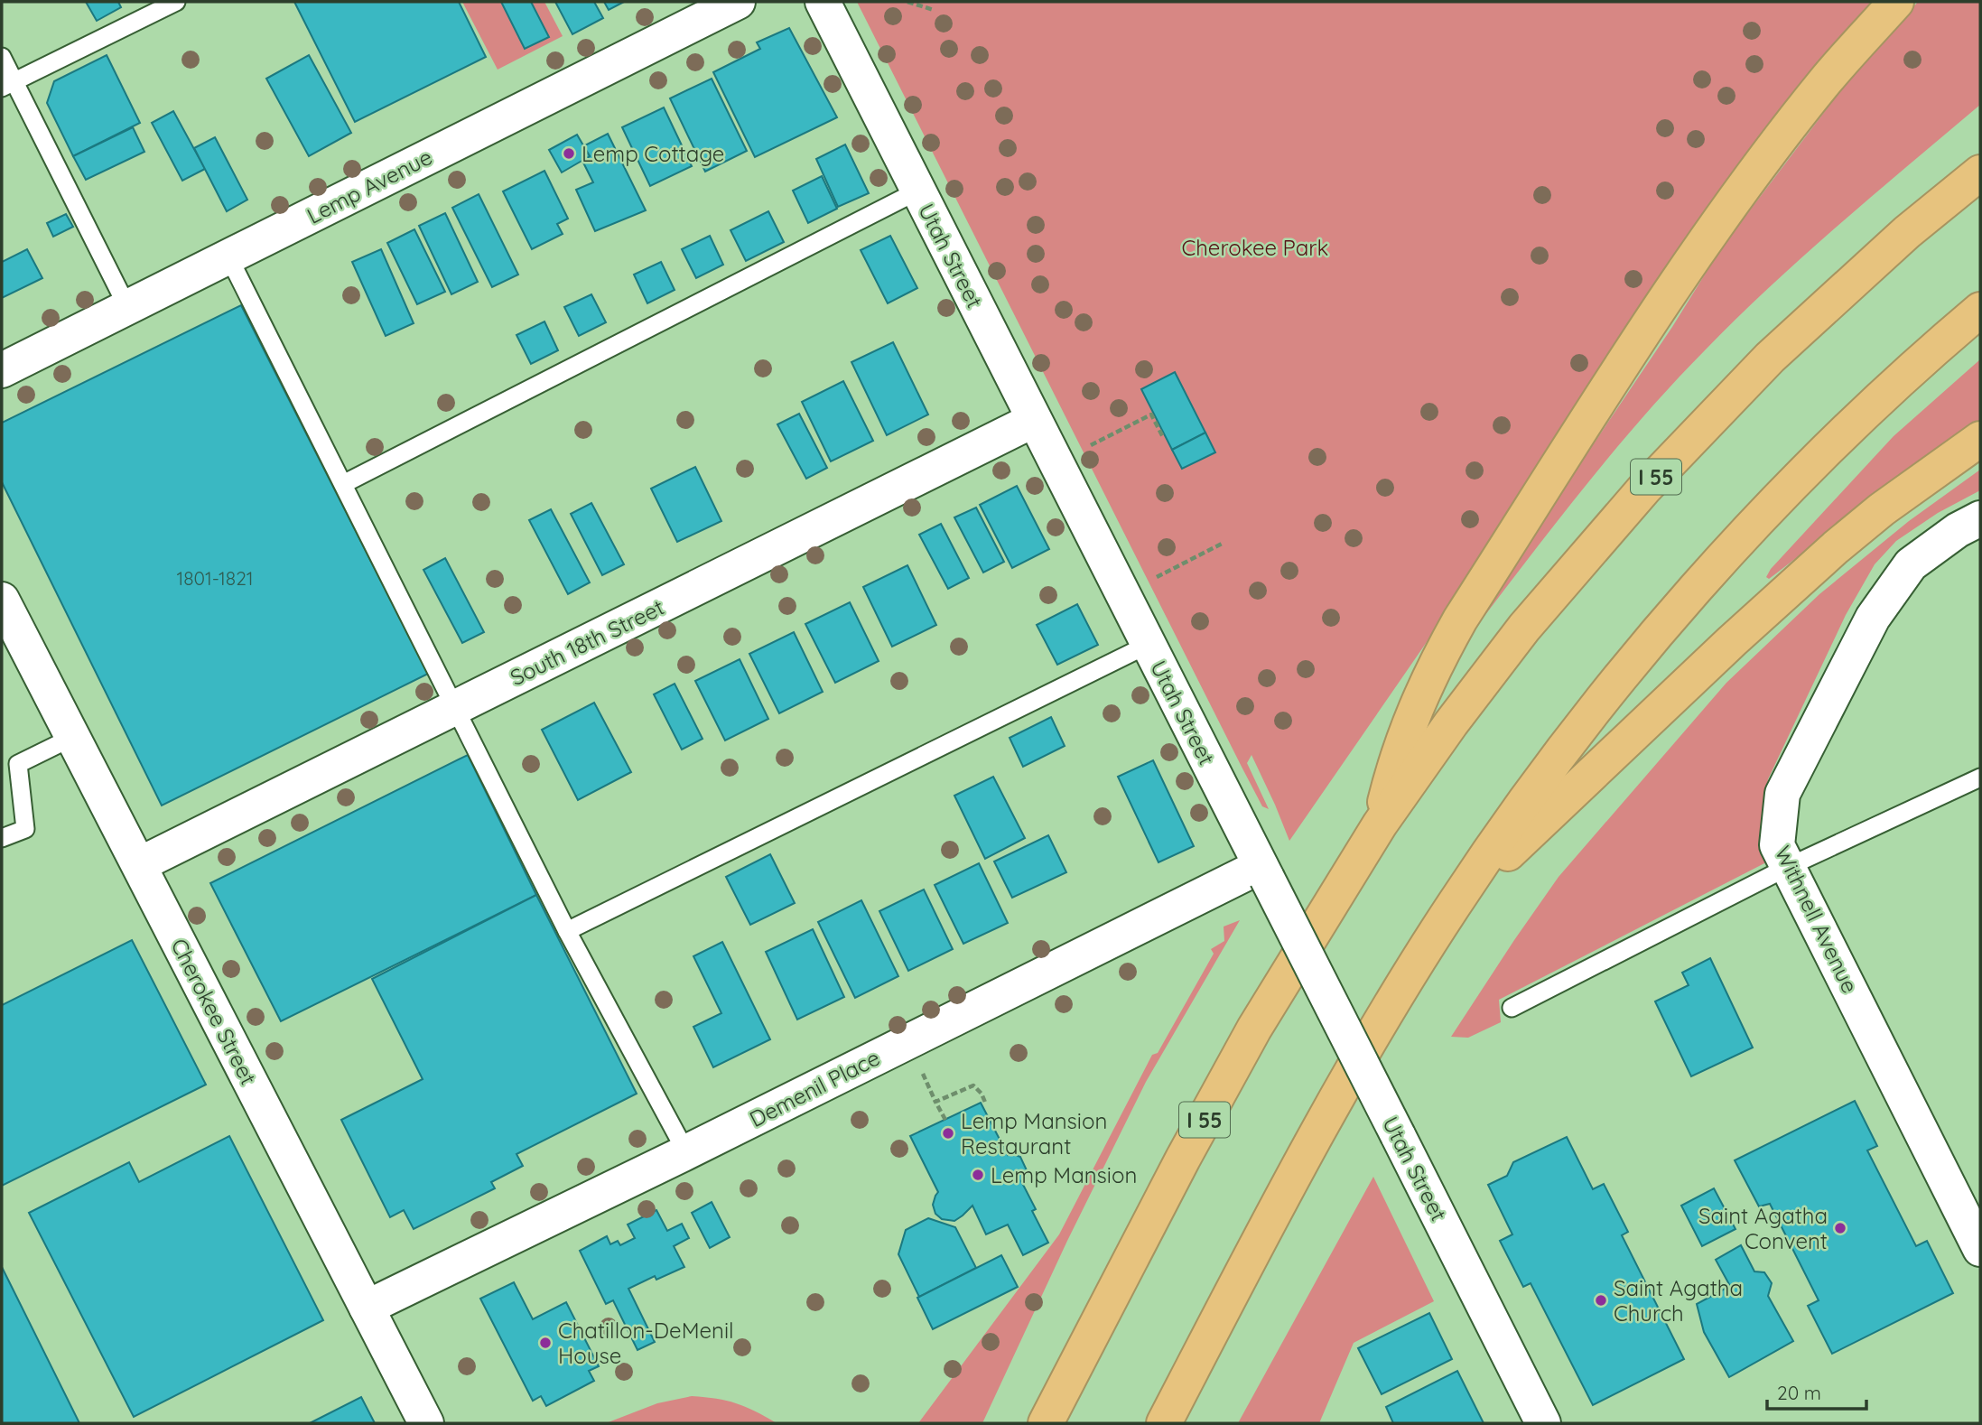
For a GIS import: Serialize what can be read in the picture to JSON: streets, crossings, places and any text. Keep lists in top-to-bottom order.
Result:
{
  "streets": {
    "highway": ["I 55"],
    "street": [
      "Lemp Avenue",
      "Utah Street",
      "South 18th Street",
      "Withnell Avenue",
      "Cherokee Street",
      "Demenil Place"
    ]
  },
  "crossings": [
    ["Utah Street", "South 18th Street"],
    ["Utah Street", "Demenil Place"],
    ["South 18th Street", "Cherokee Street"],
    ["Cherokee Street", "Demenil Place"]
  ],
  "parks": ["Cherokee Park"],
  "places": [
    "Lemp Cottage",
    "Lemp Mansion Restaurant",
    "Lemp Mansion",
    "Saint Agatha Convent",
    "Saint Agatha Church",
    "Chatillon-DeMenil House"
  ],
  "house_numbers": ["1801-1821"],
  "scale_bar": "20 m"
}
